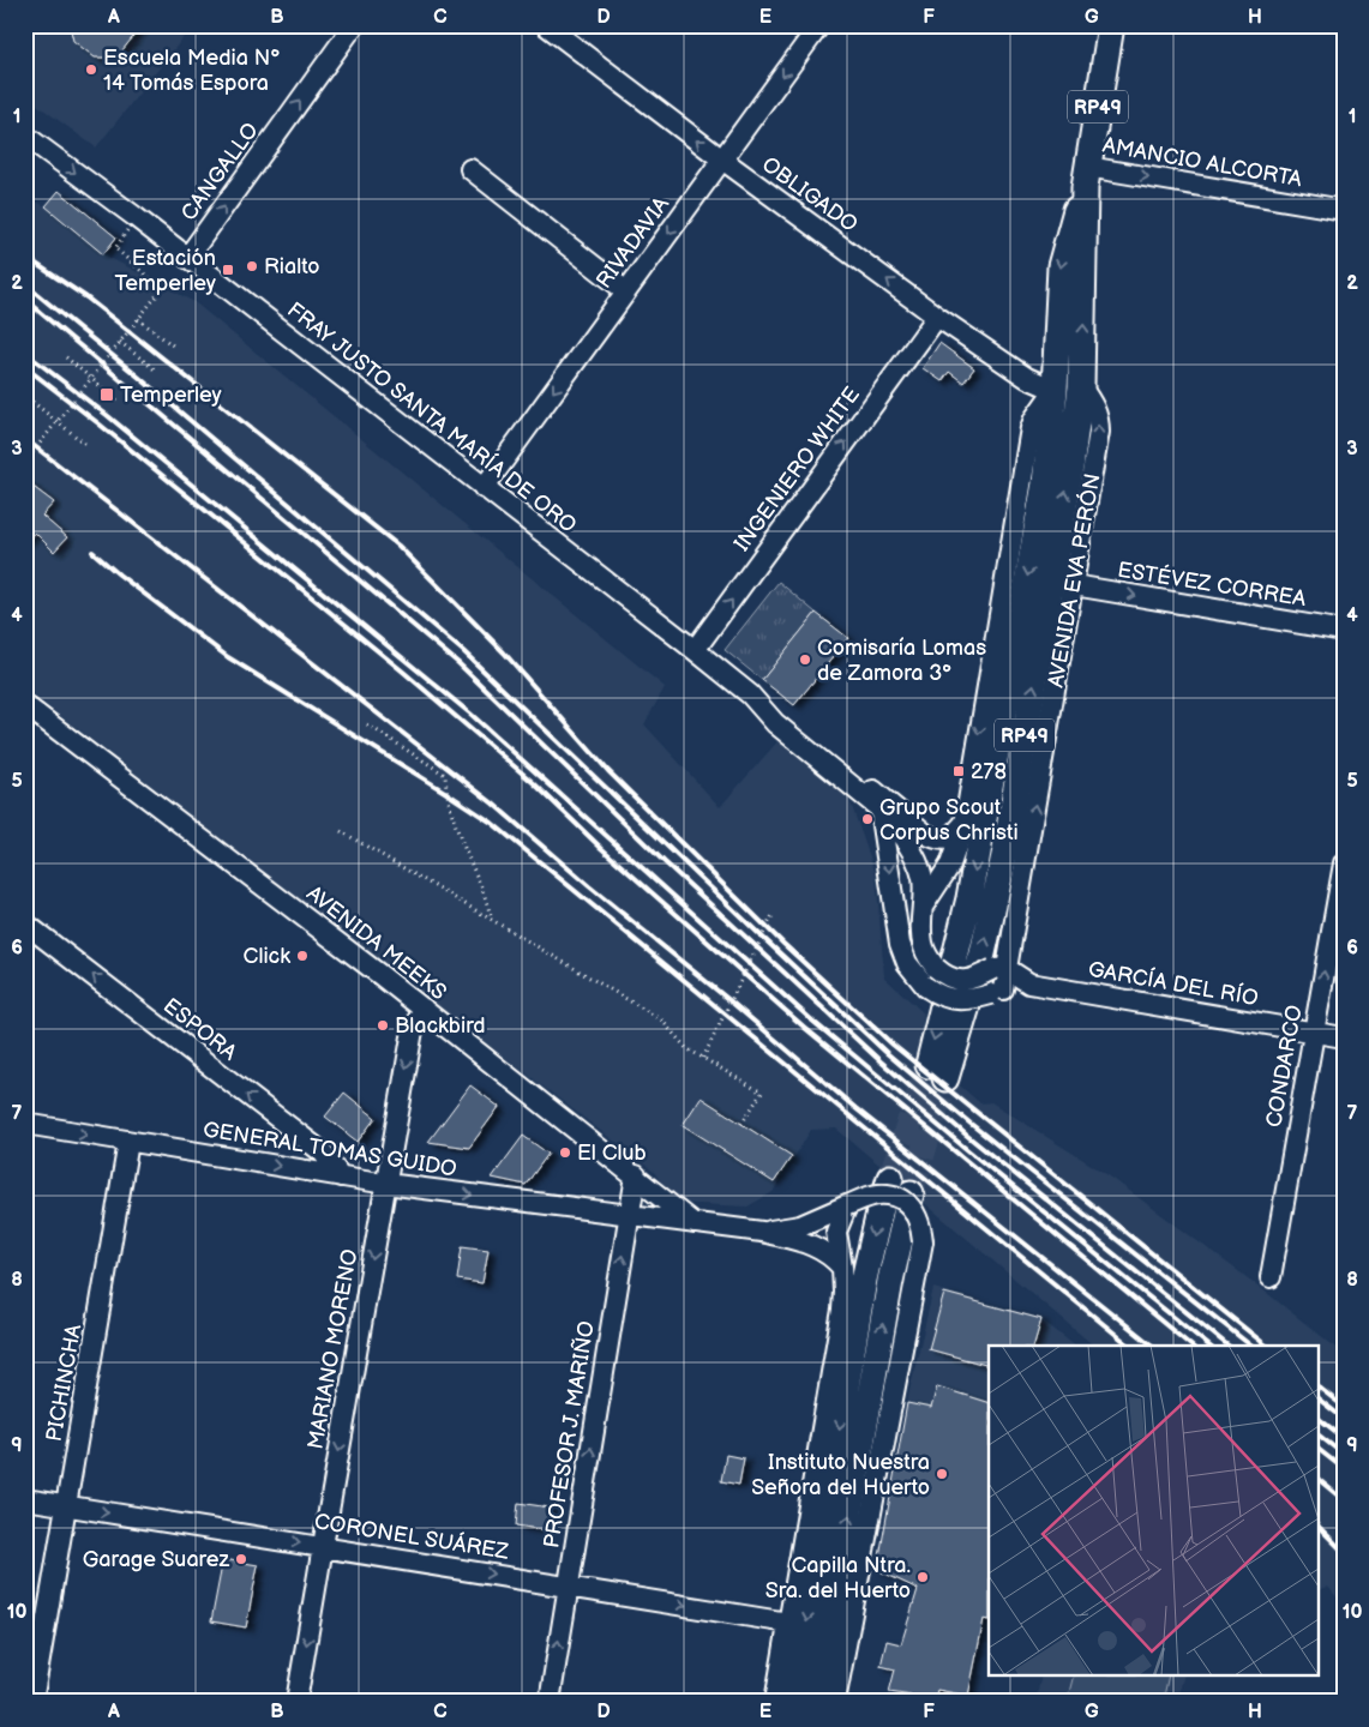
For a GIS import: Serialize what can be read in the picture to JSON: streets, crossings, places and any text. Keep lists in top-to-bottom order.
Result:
{
  "streets": {
    "main road": ["RP49"],
    "street": [
      "AMANCIO ALCORTA",
      "CANGALLO",
      "OBLIGADO",
      "RIVADAVIA",
      "FRAY JUSTO SANTA MARÍA DE ORO",
      "INGENIERO WHITE",
      "AVENIDA EVA PERÓN",
      "ESTÉVEZ CORREA",
      "AVENIDA MEEKS",
      "GARCÍA DEL RÍO",
      "ESPORA",
      "CONDARCO",
      "GENERAL TOMAS GUIDO",
      "MARIANO MORENO",
      "PICHINCHA",
      "PROFESOR J. MARIÑO",
      "CORONEL SUÁREZ"
    ]
  },
  "crossings": [
    ["RP49", "AMANCIO ALCORTA"],
    ["RP49", "OBLIGADO"],
    ["RP49", "AVENIDA EVA PERÓN"],
    ["CANGALLO", "FRAY JUSTO SANTA MARÍA DE ORO"],
    ["OBLIGADO", "RIVADAVIA"],
    ["OBLIGADO", "INGENIERO WHITE"],
    ["RIVADAVIA", "FRAY JUSTO SANTA MARÍA DE ORO"],
    ["FRAY JUSTO SANTA MARÍA DE ORO", "INGENIERO WHITE"],
    ["FRAY JUSTO SANTA MARÍA DE ORO", "GARCÍA DEL RÍO"],
    ["AVENIDA EVA PERÓN", "ESTÉVEZ CORREA"],
    ["AVENIDA EVA PERÓN", "GARCÍA DEL RÍO"],
    ["AVENIDA MEEKS", "GENERAL TOMAS GUIDO"],
    ["AVENIDA MEEKS", "MARIANO MORENO"],
    ["AVENIDA MEEKS", "PROFESOR J. MARIÑO"],
    ["GARCÍA DEL RÍO", "CONDARCO"],
    ["ESPORA", "GENERAL TOMAS GUIDO"],
    ["GENERAL TOMAS GUIDO", "MARIANO MORENO"],
    ["GENERAL TOMAS GUIDO", "PICHINCHA"],
    ["GENERAL TOMAS GUIDO", "PROFESOR J. MARIÑO"],
    ["MARIANO MORENO", "CORONEL SUÁREZ"],
    ["PICHINCHA", "CORONEL SUÁREZ"],
    ["PROFESOR J. MARIÑO", "CORONEL SUÁREZ"]
  ],
  "one_way": [
    "AMANCIO ALCORTA",
    "CANGALLO",
    "RIVADAVIA",
    "INGENIERO WHITE",
    "ESTÉVEZ CORREA",
    "ESPORA",
    "CONDARCO",
    "GENERAL TOMAS GUIDO",
    "MARIANO MORENO",
    "PROFESOR J. MARIÑO",
    "CORONEL SUÁREZ"
  ],
  "places": {
    "other": [
      "Escuela Media N° 14 Tomás Espora",
      "Rialto",
      "Comisaría Lomas de Zamora 3°",
      "Grupo Scout Corpus Christi",
      "Click",
      "Blackbird",
      "El Club",
      "Instituto Nuestra Señora del Huerto",
      "Garage Suarez",
      "Capilla Ntra. Sra. del Huerto"
    ],
    "transit": ["Estación Temperley", "Temperley", "278"]
  },
  "grid": {
    "columns": [
      "A",
      "B",
      "C",
      "D",
      "E",
      "F",
      "G",
      "H"
    ],
    "rows": [
      "1",
      "2",
      "3",
      "4",
      "5",
      "6",
      "7",
      "8",
      "9",
      "10"
    ]
  }
}
